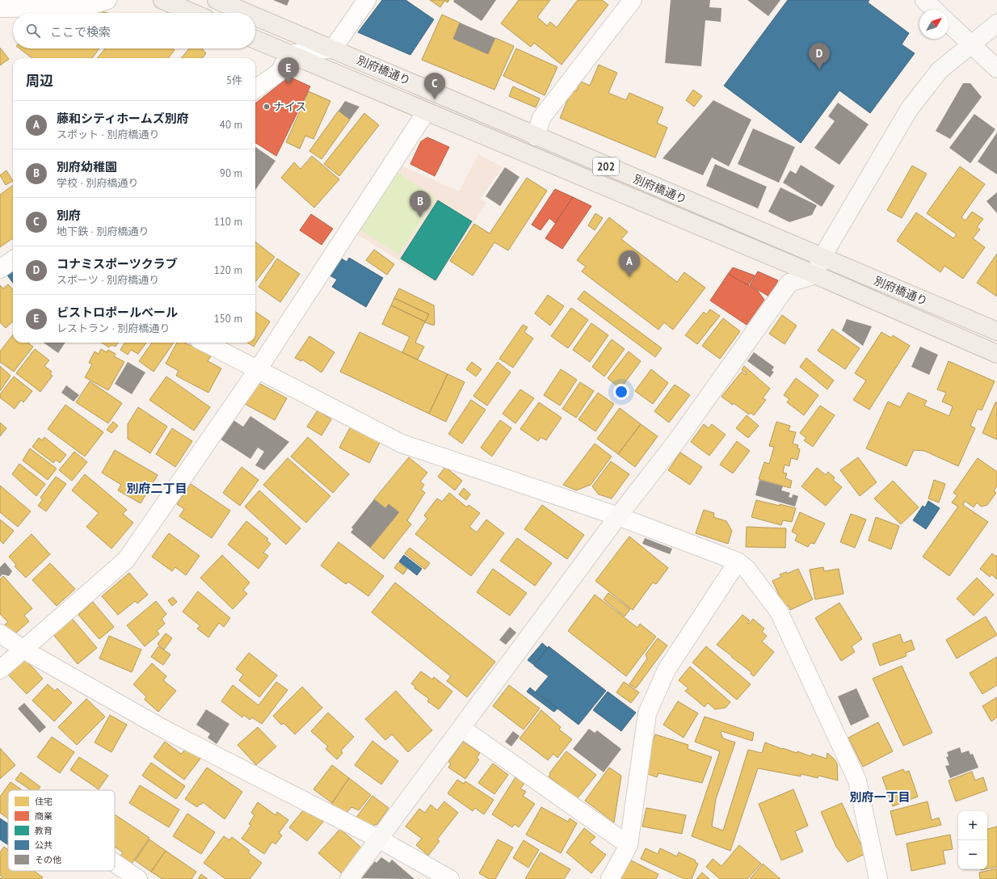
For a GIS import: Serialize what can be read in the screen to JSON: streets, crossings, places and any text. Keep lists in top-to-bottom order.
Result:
{
  "streets": {
    "highway": ["別府橋通り", "202"]
  },
  "districts": ["別府二丁目", "別府一丁目"],
  "places": ["ナイス"],
  "legend": [
    "住宅",
    "商業",
    "教育",
    "公共",
    "その他"
  ],
  "north": "top right",
  "page": {
    "search": "ここで検索",
    "pins": [
      "D",
      "E",
      "C",
      "B",
      "A"
    ],
    "heading": ["周辺", "5件"],
    "list": [
      {
        "mark": "A",
        "name": "藤和シティホームズ別府",
        "note": "スポット · 別府橋通り",
        "value": "40 m"
      },
      {
        "mark": "B",
        "name": "別府幼稚園",
        "note": "学校 · 別府橋通り",
        "value": "90 m"
      },
      {
        "mark": "C",
        "name": "別府",
        "note": "地下鉄 · 別府橋通り",
        "value": "110 m"
      },
      {
        "mark": "D",
        "name": "コナミスポーツクラブ",
        "note": "スポーツ · 別府橋通り",
        "value": "120 m"
      },
      {
        "mark": "E",
        "name": "ビストロポールべール",
        "note": "レストラン · 別府橋通り",
        "value": "150 m"
      }
    ],
    "map_buttons": ["+", "−"]
  }
}
